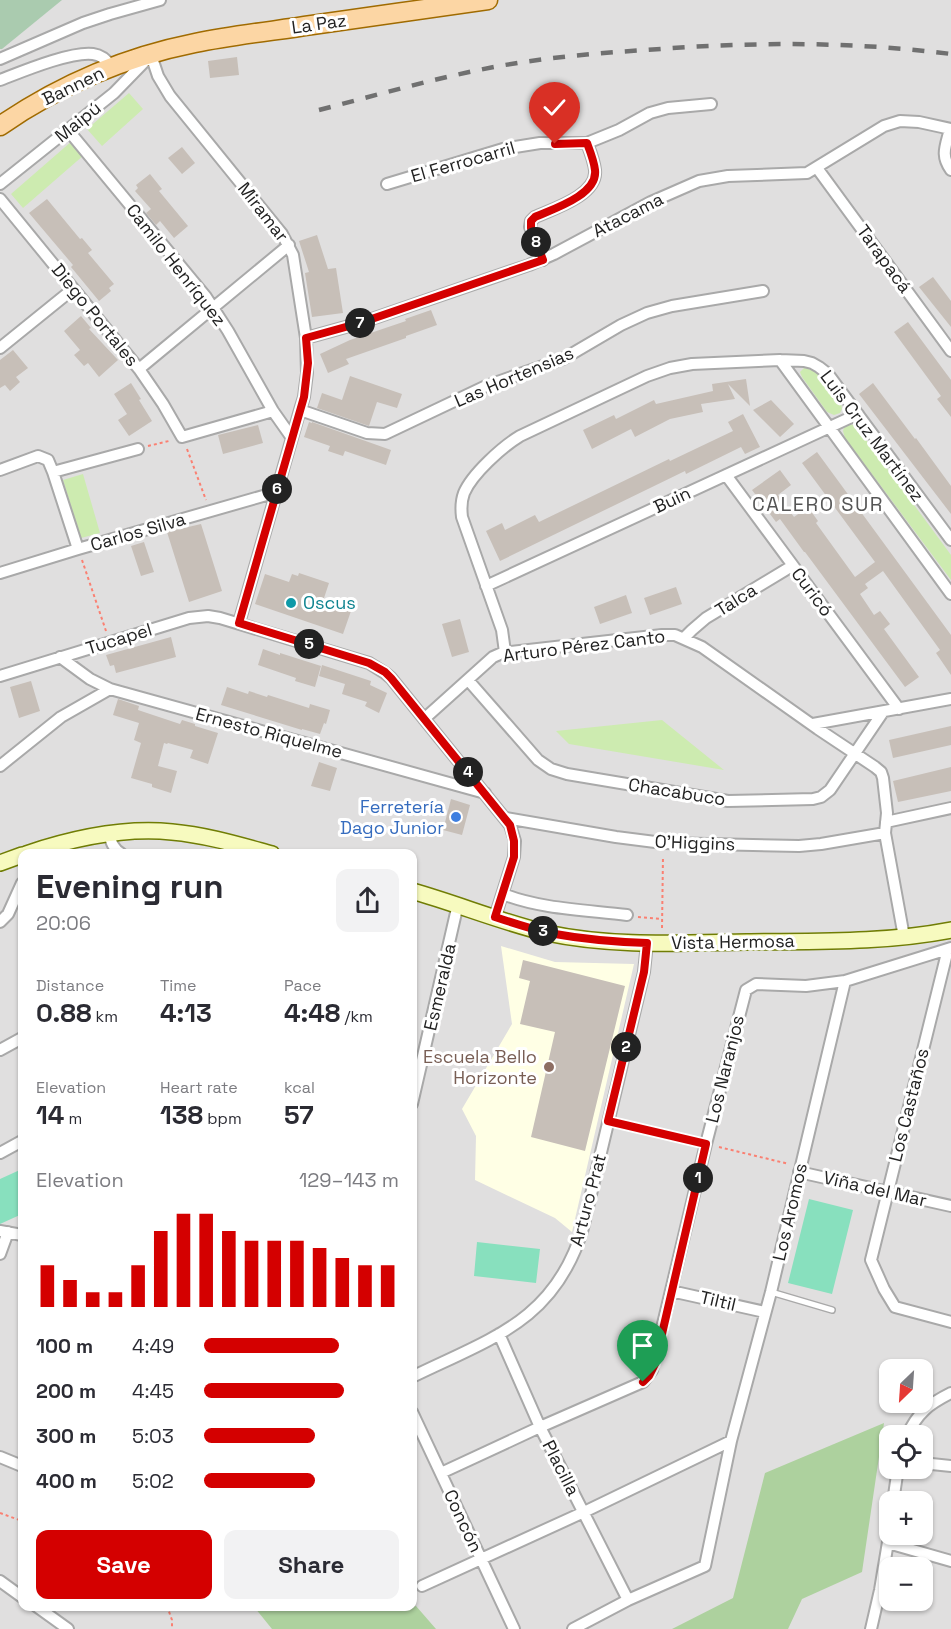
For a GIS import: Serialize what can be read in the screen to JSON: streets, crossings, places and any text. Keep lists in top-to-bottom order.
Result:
{
  "streets": {
    "main road": ["La Paz", "Bannen", "Vista Hermosa"],
    "street": [
      "Maipú",
      "El Ferrocarril",
      "Miramar",
      "Atacama",
      "Tarapacá",
      "Camilo Henríquez",
      "Diego Portales",
      "Las Hortensias",
      "Luis Cruz Martínez",
      "Buin",
      "Carlos Silva",
      "Curicó",
      "Talca",
      "Tucapel",
      "Arturo Pérez Canto",
      "Ernesto Riquelme",
      "Chacabuco",
      "O'Higgins",
      "Esmeralda",
      "Los Naranjos",
      "Los Castaños",
      "Viña del Mar",
      "Arturo Prat",
      "Los Aromos",
      "Tiltil",
      "Placilla",
      "Concón"
    ]
  },
  "crossings": [
    ["La Paz", "Bannen"],
    ["La Paz", "Maipú"],
    ["La Paz", "Miramar"],
    ["Bannen", "Maipú"],
    ["Bannen", "Miramar"],
    ["Maipú", "Miramar"],
    ["Maipú", "Camilo Henríquez"],
    ["Miramar", "Atacama"],
    ["Miramar", "Camilo Henríquez"],
    ["Miramar", "Las Hortensias"],
    ["Miramar", "Carlos Silva"],
    ["Miramar", "Tucapel"],
    ["Atacama", "Tarapacá"],
    ["Luis Cruz Martínez", "Buin"],
    ["Buin", "Curicó"],
    ["Curicó", "Talca"],
    ["Talca", "Arturo Pérez Canto"],
    ["Tucapel", "Ernesto Riquelme"],
    ["Arturo Pérez Canto", "Chacabuco"],
    ["Arturo Pérez Canto", "O'Higgins"],
    ["Arturo Pérez Canto", "Vista Hermosa"],
    ["Vista Hermosa", "Esmeralda"],
    ["Vista Hermosa", "Arturo Prat"],
    ["Los Naranjos", "Los Castaños"],
    ["Los Naranjos", "Viña del Mar"],
    ["Los Naranjos", "Los Aromos"],
    ["Los Naranjos", "Tiltil"],
    ["Los Naranjos", "Placilla"],
    ["Los Naranjos", "Concón"],
    ["Los Castaños", "Viña del Mar"],
    ["Viña del Mar", "Arturo Prat"],
    ["Viña del Mar", "Los Aromos"],
    ["Arturo Prat", "Placilla"],
    ["Los Aromos", "Tiltil"],
    ["Los Aromos", "Placilla"]
  ],
  "districts": ["CALERO SUR"],
  "places": ["Oscus", "Ferretería Dago Junior", "Escuela Bello Horizonte"],
  "north": "bottom left",
  "page": {
    "pins": [
      "8",
      "7",
      "6",
      "5",
      "4",
      "3",
      "2",
      "1"
    ],
    "heading": ["Evening run", "20:06"],
    "stats": [
      ["Distance", "0.88 km"],
      ["Time", "4:13"],
      ["Pace", "4:48 /km"],
      ["Elevation", "14 m"],
      ["Heart rate", "138 bpm"],
      ["kcal", "57"]
    ],
    "chart": ["Elevation", "129–143 m"],
    "list": [
      {
        "name": "100 m",
        "note": "4:49"
      },
      {
        "name": "200 m",
        "note": "4:45"
      },
      {
        "name": "300 m",
        "note": "5:03"
      },
      {
        "name": "400 m",
        "note": "5:02"
      }
    ],
    "map_buttons": ["+", "−"],
    "buttons": ["Save", "Share"]
  }
}
